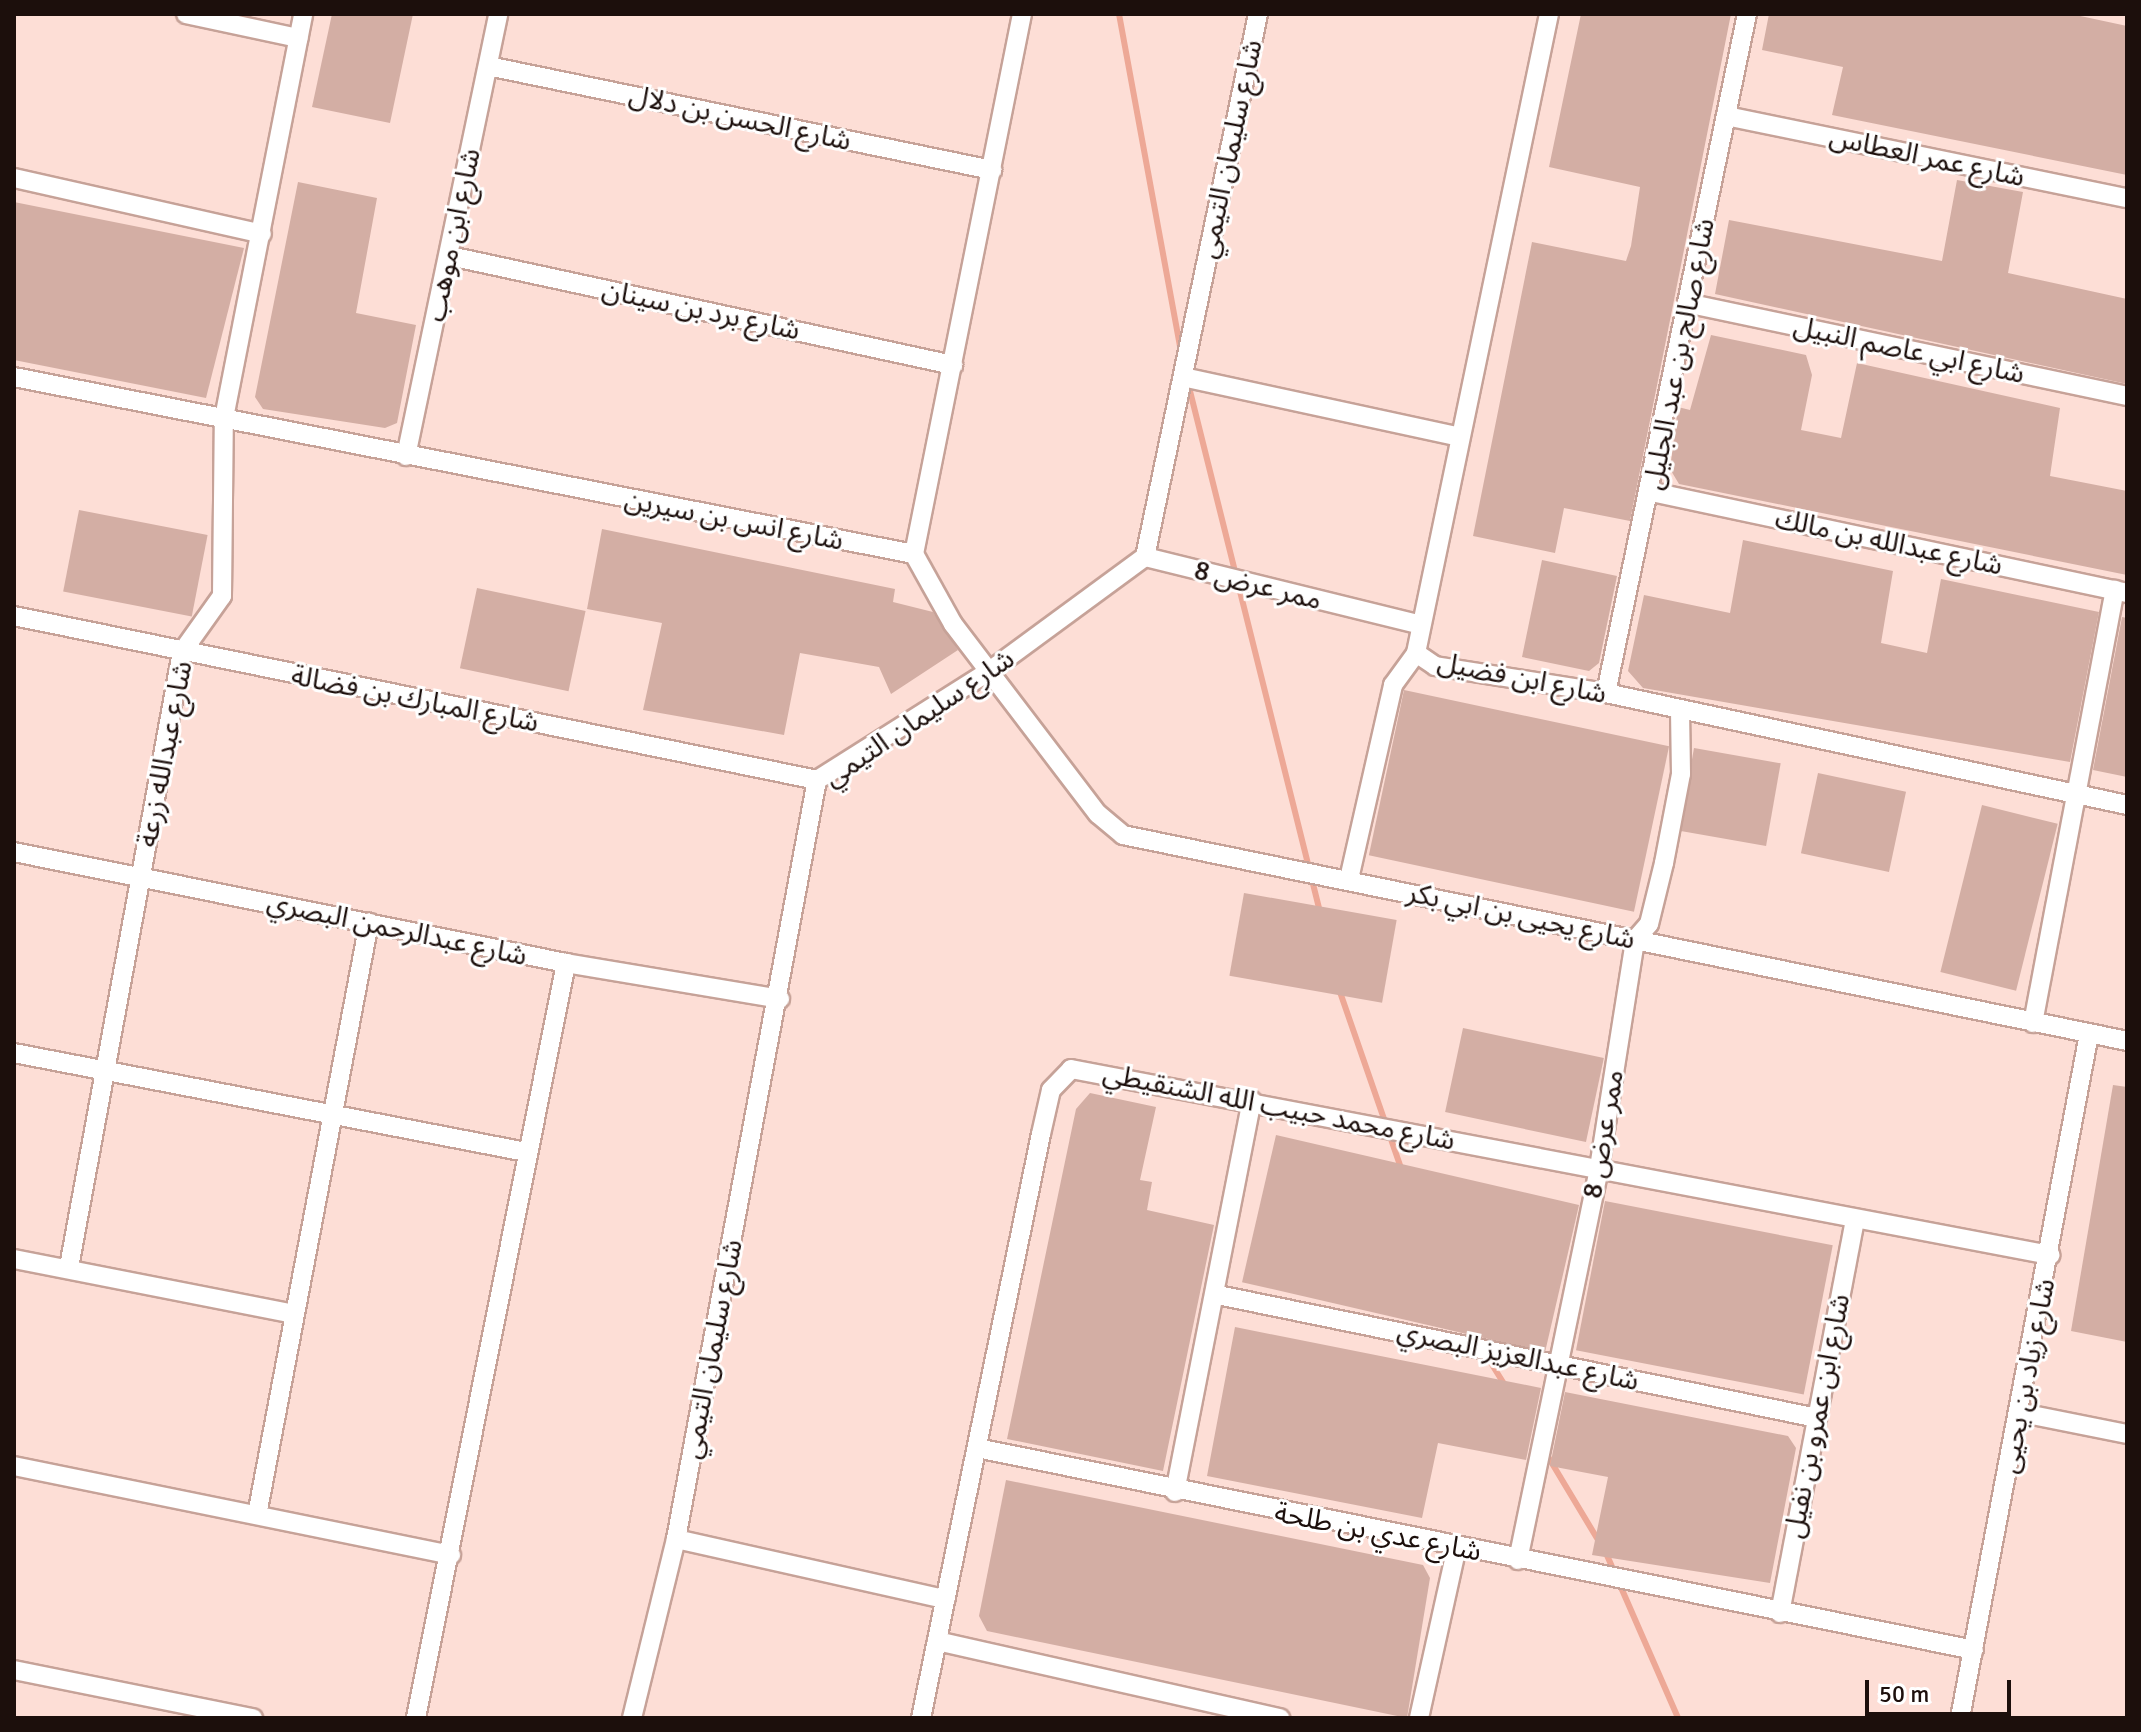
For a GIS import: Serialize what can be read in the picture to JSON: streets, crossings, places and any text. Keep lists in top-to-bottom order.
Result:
{
  "streets": {
    "street": [
      "شارع الحسن بن دلال",
      "شارع سليمان التيمي",
      "شارع عمر العطاس",
      "شارع ابن موهب",
      "شارع برد بن سينان",
      "شارع ابي عاصم النبيل",
      "شارع صالح بن عبد الجليل",
      "شارع انس بن سيرين",
      "شارع عبدالله بن مالك",
      "ممر عرض 8",
      "شارع ابن فضيل",
      "شارع المبارك بن فضالة",
      "شارع عبدالله زرعة",
      "شارع يحيى بن ابي بكر",
      "شارع عبدالرحمن البصري",
      "شارع محمد حبيب الله الشنقيطي",
      "شارع عبدالعزيز البصري",
      "شارع زياد بن يحيى",
      "شارع ابن عمرو بن نفيل",
      "شارع عدي بن طلحة"
    ]
  },
  "crossings": [
    ["شارع الحسن بن دلال", "شارع ابن موهب"],
    ["شارع سليمان التيمي", "ممر عرض 8"],
    ["شارع سليمان التيمي", "شارع المبارك بن فضالة"],
    ["شارع سليمان التيمي", "شارع يحيى بن ابي بكر"],
    ["شارع سليمان التيمي", "شارع عبدالرحمن البصري"],
    ["شارع عمر العطاس", "شارع صالح بن عبد الجليل"],
    ["شارع ابن موهب", "شارع برد بن سينان"],
    ["شارع ابن موهب", "شارع انس بن سيرين"],
    ["شارع ابي عاصم النبيل", "شارع صالح بن عبد الجليل"],
    ["شارع صالح بن عبد الجليل", "شارع عبدالله بن مالك"],
    ["شارع صالح بن عبد الجليل", "شارع ابن فضيل"],
    ["شارع انس بن سيرين", "شارع عبدالله زرعة"],
    ["شارع انس بن سيرين", "شارع يحيى بن ابي بكر"],
    ["ممر عرض 8", "شارع ابن فضيل"],
    ["ممر عرض 8", "شارع يحيى بن ابي بكر"],
    ["ممر عرض 8", "شارع محمد حبيب الله الشنقيطي"],
    ["ممر عرض 8", "شارع عبدالعزيز البصري"],
    ["ممر عرض 8", "شارع عدي بن طلحة"],
    ["شارع المبارك بن فضالة", "شارع عبدالله زرعة"],
    ["شارع عبدالله زرعة", "شارع عبدالرحمن البصري"],
    ["شارع يحيى بن ابي بكر", "شارع زياد بن يحيى"],
    ["شارع محمد حبيب الله الشنقيطي", "شارع زياد بن يحيى"],
    ["شارع محمد حبيب الله الشنقيطي", "شارع ابن عمرو بن نفيل"],
    ["شارع محمد حبيب الله الشنقيطي", "شارع عدي بن طلحة"],
    ["شارع عبدالعزيز البصري", "شارع ابن عمرو بن نفيل"],
    ["شارع زياد بن يحيى", "شارع عدي بن طلحة"],
    ["شارع ابن عمرو بن نفيل", "شارع عدي بن طلحة"]
  ],
  "scale_bar": "50 m"
}
